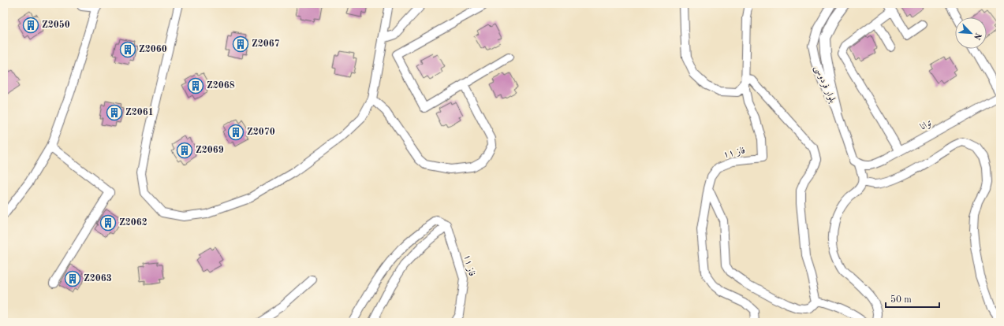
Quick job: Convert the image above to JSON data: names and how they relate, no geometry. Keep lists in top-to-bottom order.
{
  "streets": {
    "main road": ["بلوار فردوسی"],
    "street": ["توانا", "فاز ۱۱"]
  },
  "crossings": [
    ["بلوار فردوسی", "توانا"]
  ],
  "places": {
    "building": [
      "Z2050",
      "Z2067",
      "Z2060",
      "Z2068",
      "Z2061",
      "Z2070",
      "Z2069",
      "Z2062",
      "Z2063"
    ]
  },
  "scale_bar": "50 m",
  "north": "bottom right"
}
